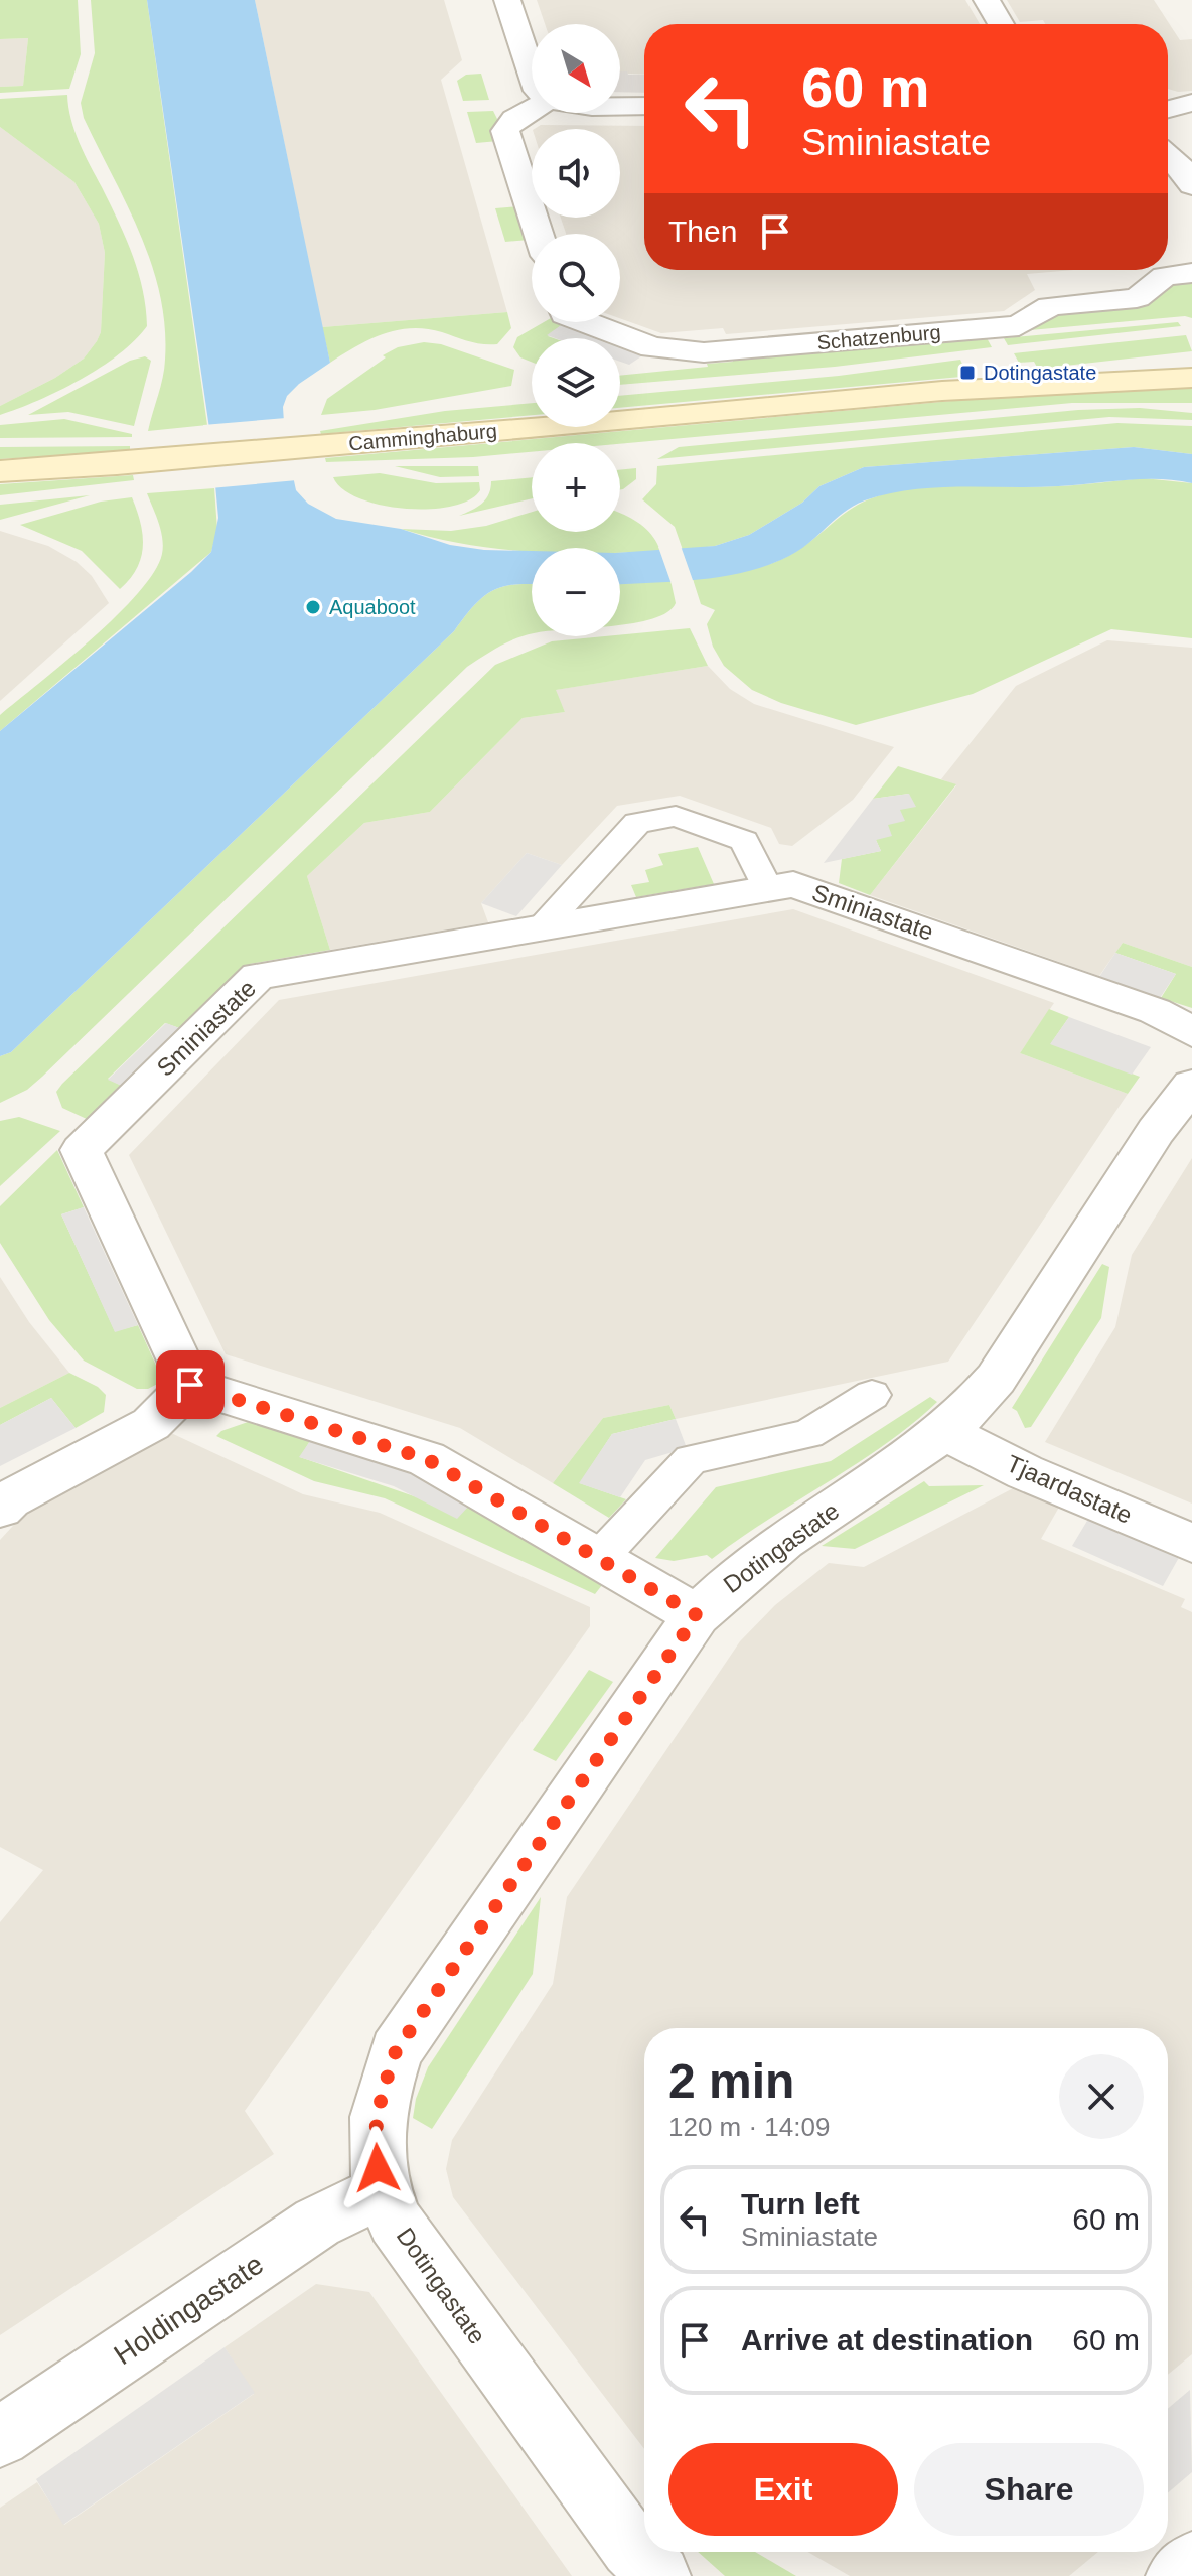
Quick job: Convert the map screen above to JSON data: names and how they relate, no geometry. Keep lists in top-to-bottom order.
{
  "streets": {
    "street": [
      "Schatzenburg",
      "Camminghaburg",
      "Sminiastate",
      "Tjaardastate",
      "Dotingastate",
      "Holdingastate"
    ]
  },
  "crossings": [
    ["Tjaardastate", "Dotingastate"],
    ["Dotingastate", "Holdingastate"]
  ],
  "places": {
    "transit": ["Dotingastate"],
    "other": ["Aquaboot"]
  },
  "north": "bottom right",
  "page": {
    "map_buttons": ["+", "−"],
    "turn": ["60 m", "Sminiastate"],
    "then": "Then",
    "heading": ["2 min", "120 m · 14:09"],
    "list": [
      {
        "name": "Turn left",
        "note": "Sminiastate",
        "value": "60 m"
      },
      {
        "name": "Arrive at destination",
        "value": "60 m"
      }
    ],
    "buttons": ["Exit", "Share"]
  }
}
